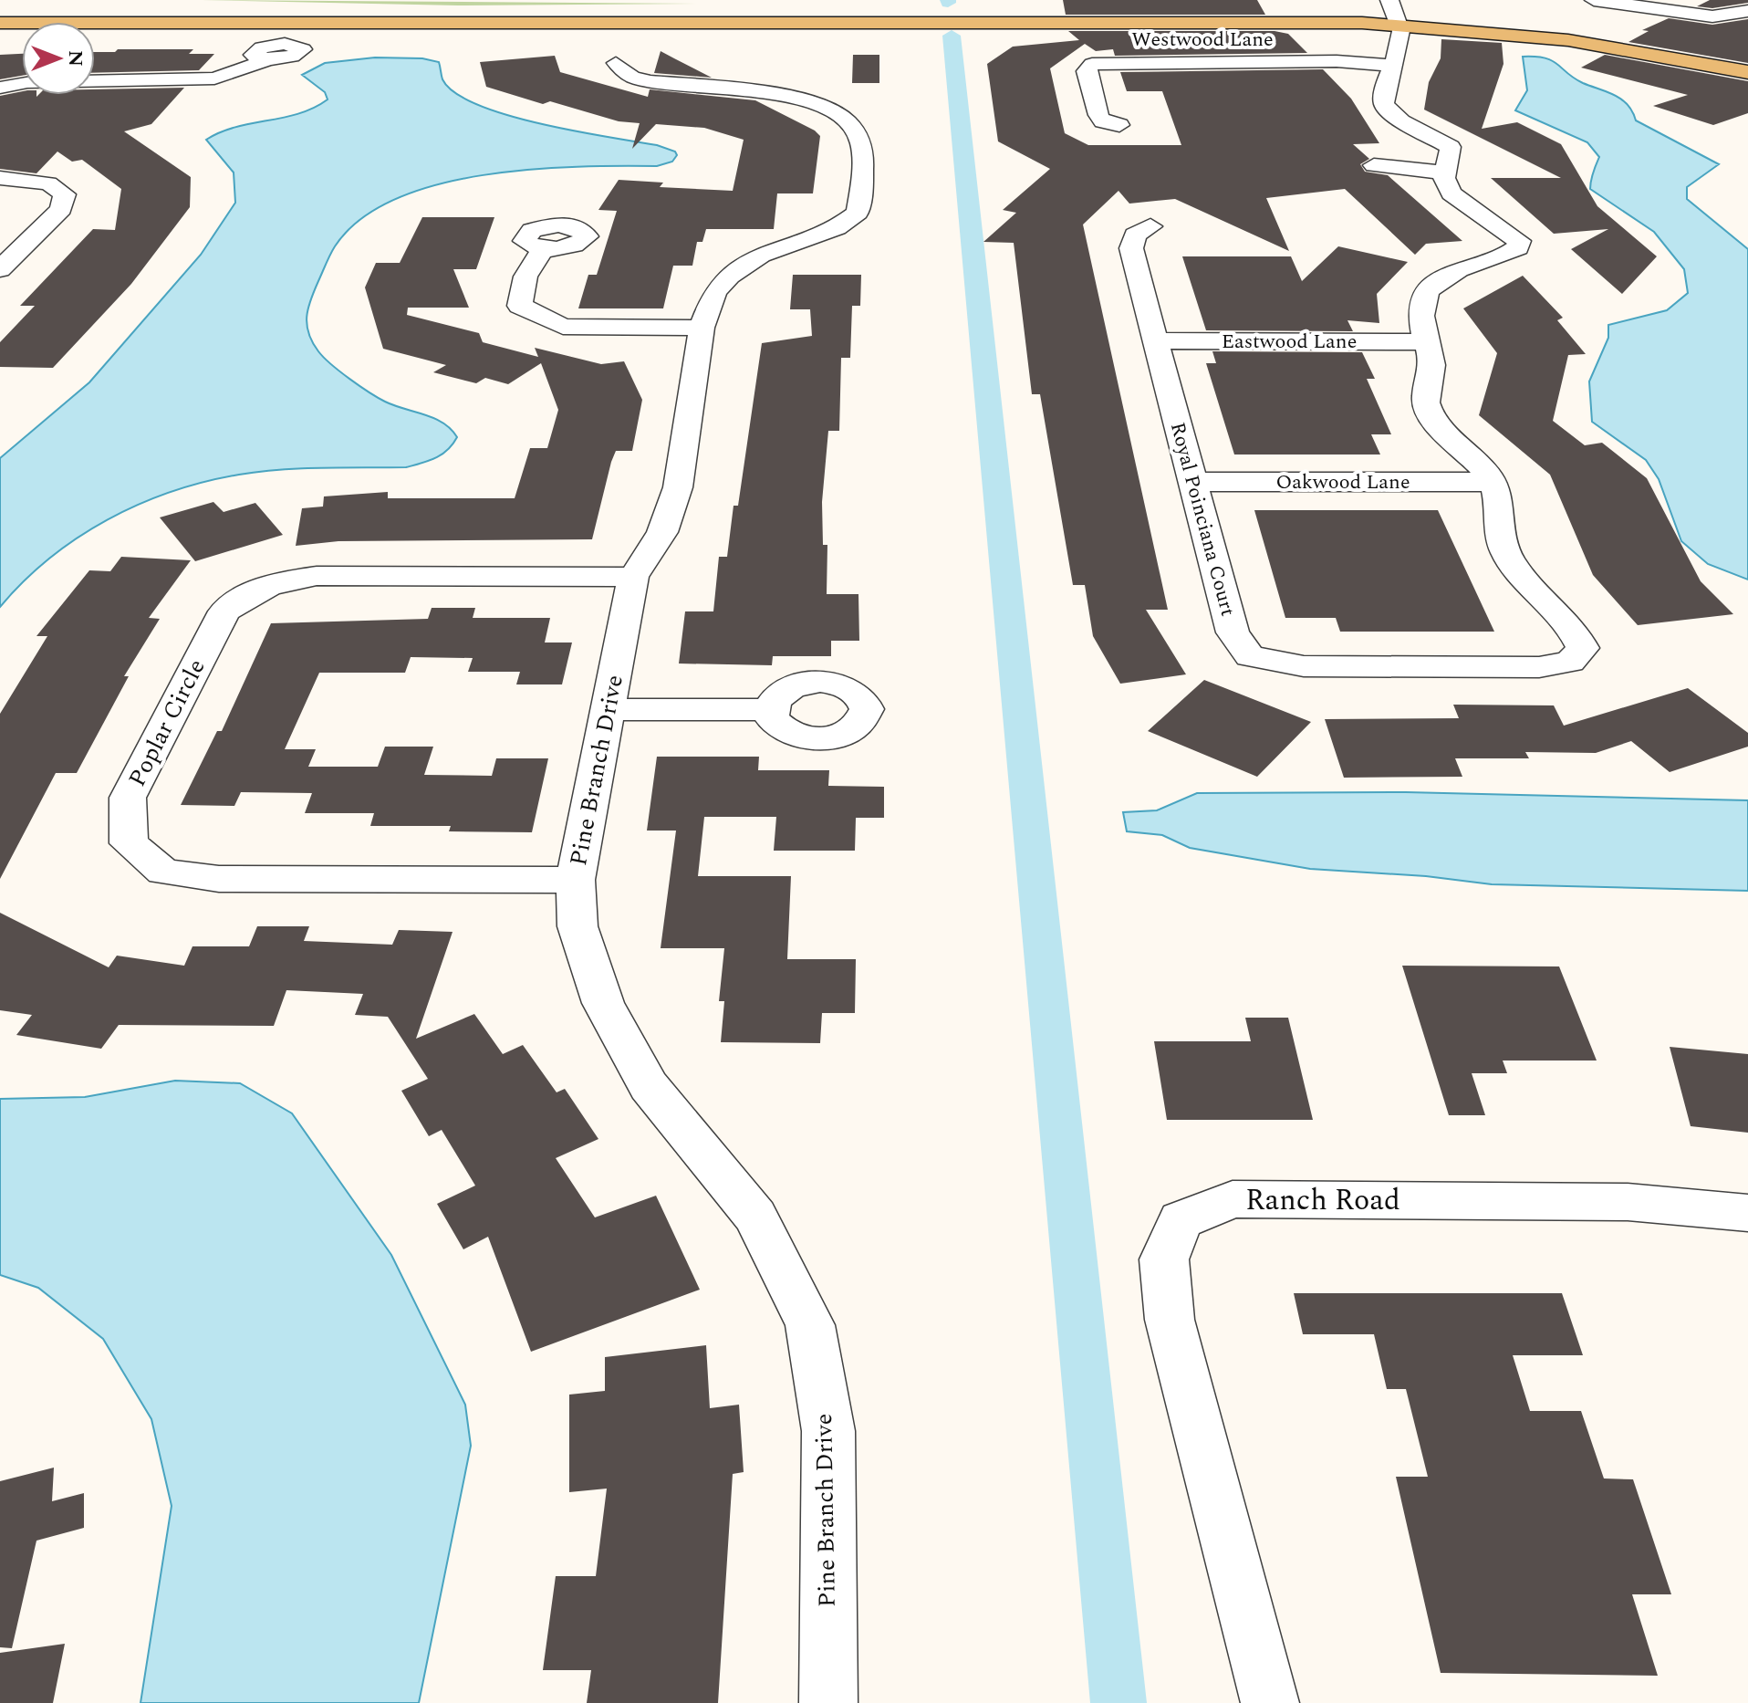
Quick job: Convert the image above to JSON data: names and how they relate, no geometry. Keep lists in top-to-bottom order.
{
  "streets": {
    "street": [
      "Westwood Lane",
      "Eastwood Lane",
      "Oakwood Lane",
      "Royal Poinciana Court",
      "Poplar Circle",
      "Pine Branch Drive",
      "Ranch Road"
    ]
  },
  "crossings": [
    ["Eastwood Lane", "Royal Poinciana Court"],
    ["Oakwood Lane", "Royal Poinciana Court"],
    ["Poplar Circle", "Pine Branch Drive"]
  ],
  "north": "right"
}
